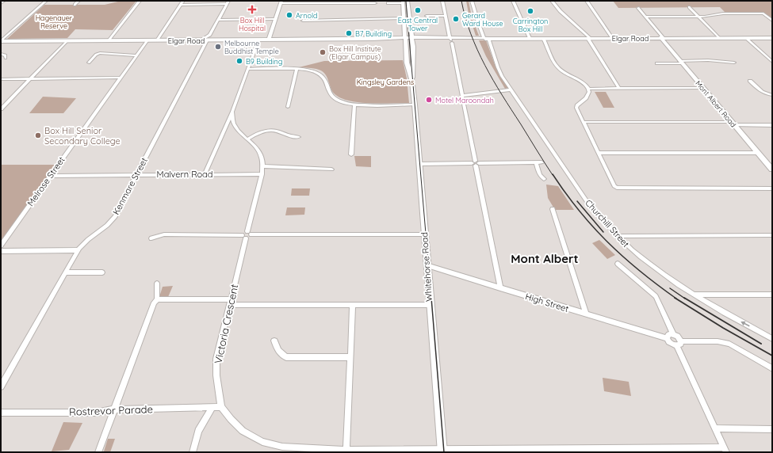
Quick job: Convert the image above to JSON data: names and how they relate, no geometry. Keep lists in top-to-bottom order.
{
  "streets": {
    "main road": ["Elgar Road", "Mont Albert Road", "Whitehorse Road"],
    "street": [
      "Malvern Road",
      "Melrose Street",
      "Kenmare Street",
      "Churchill Street",
      "High Street",
      "Victoria Crescent",
      "Rostrevor Parade"
    ]
  },
  "crossings": [
    ["Elgar Road", "Mont Albert Road"],
    ["Elgar Road", "Melrose Street"],
    ["Elgar Road", "Kenmare Street"],
    ["Elgar Road", "Churchill Street"],
    ["Elgar Road", "Whitehorse Road"],
    ["Malvern Road", "Melrose Street"],
    ["Malvern Road", "Kenmare Street"],
    ["Whitehorse Road", "High Street"],
    ["Victoria Crescent", "Rostrevor Parade"]
  ],
  "districts": ["Mont Albert"],
  "parks": ["Hagenauer Reserve", "Kingsley Gardens"],
  "places": {
    "health": ["Box Hill Hospital"],
    "other": [
      "East Central Tower",
      "Carrington Box Hill",
      "Arnold",
      "Gerard Ward House",
      "B7 Building",
      "Melbourne Buddhist Temple",
      "Box Hill Institute (Elgar Campus)",
      "B9 Building",
      "Motel Maroondah",
      "Box Hill Senior Secondary College"
    ]
  }
}
